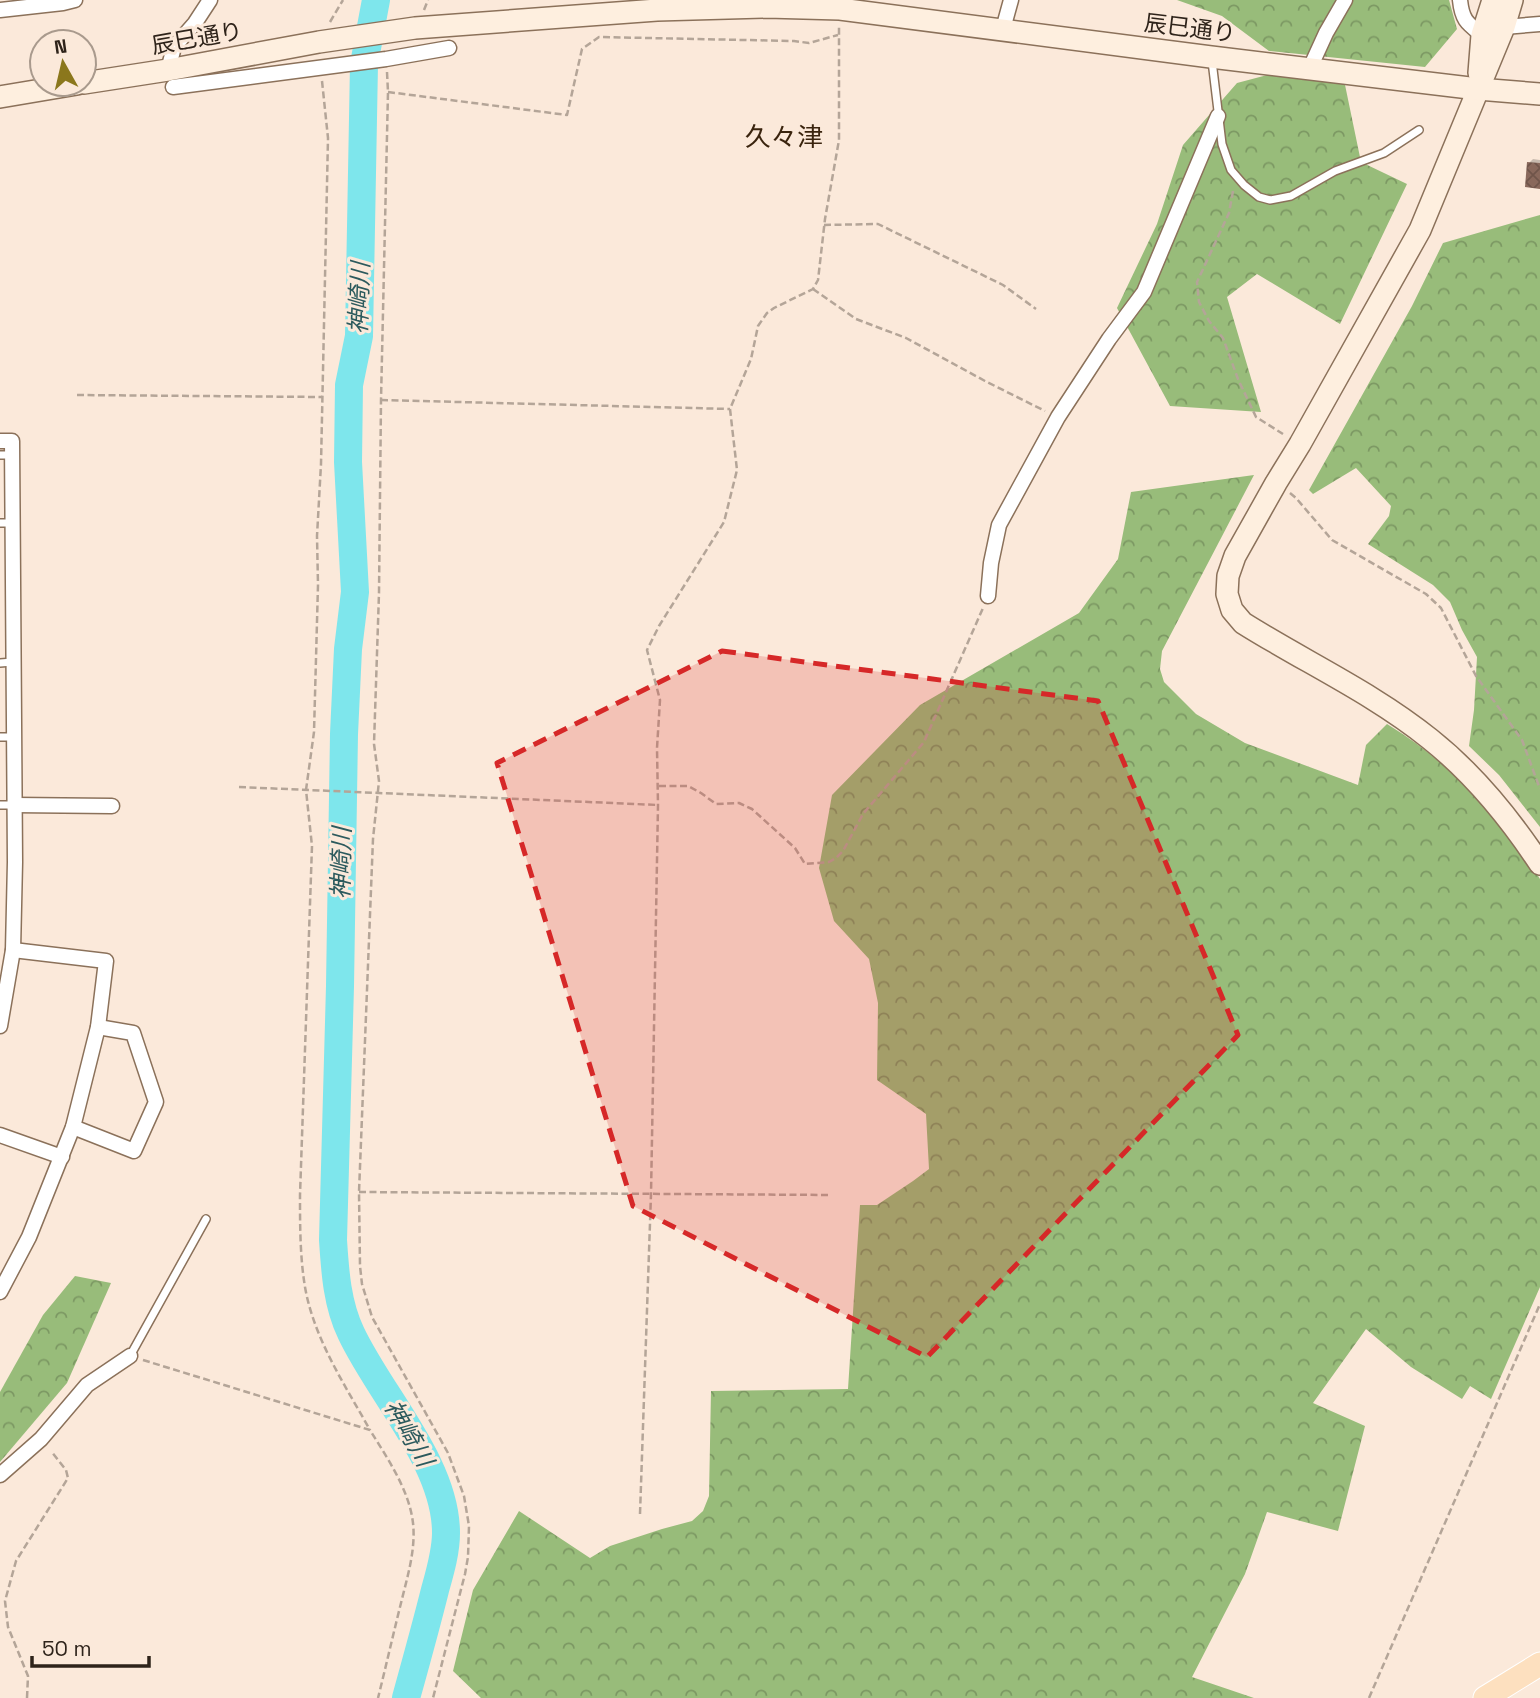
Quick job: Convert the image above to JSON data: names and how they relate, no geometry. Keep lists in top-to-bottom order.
{
  "streets": {
    "street": ["辰巳通り"]
  },
  "districts": ["久々津"],
  "water": ["神崎川"],
  "scale_bar": "50 m",
  "north": "top"
}
